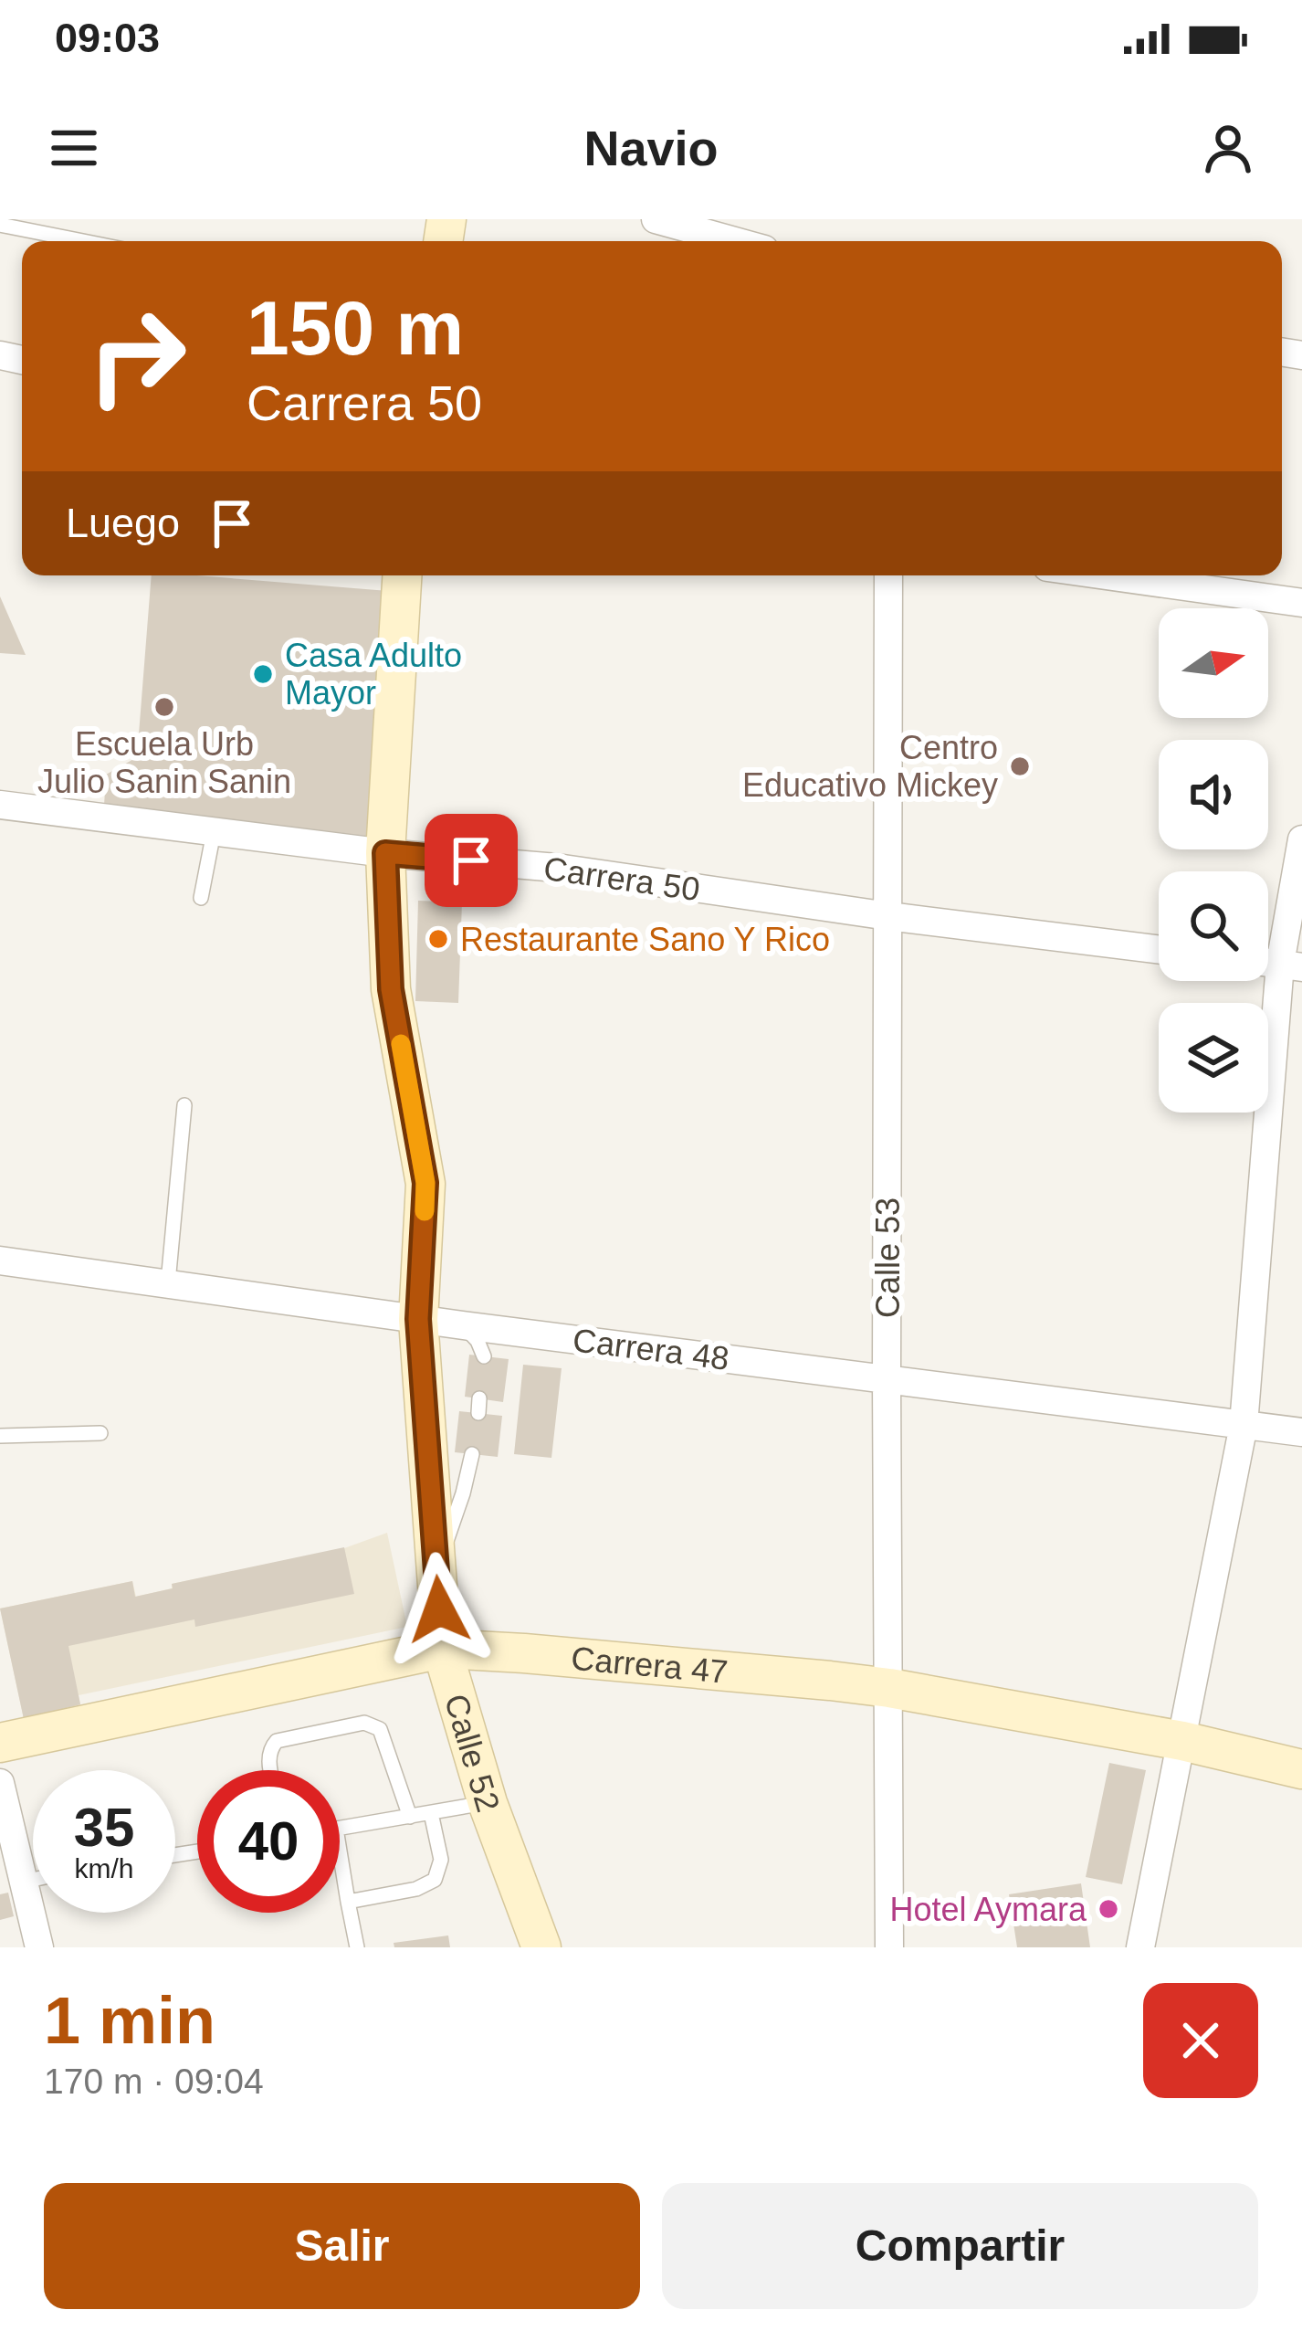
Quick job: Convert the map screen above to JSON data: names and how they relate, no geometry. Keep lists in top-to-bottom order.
{
  "streets": {
    "street": [
      "Carrera 50",
      "Calle 53",
      "Carrera 48",
      "Carrera 47",
      "Calle 52"
    ]
  },
  "crossings": [
    ["Carrera 50", "Calle 53"],
    ["Carrera 50", "Calle 52"],
    ["Calle 53", "Carrera 48"],
    ["Calle 53", "Carrera 47"],
    ["Carrera 48", "Calle 52"],
    ["Carrera 47", "Calle 52"]
  ],
  "places": [
    "Casa Adulto Mayor",
    "Escuela Urb Julio Sanin Sanin",
    "Centro Educativo Mickey",
    "Restaurante Sano Y Rico",
    "Hotel Aymara"
  ],
  "north": "right",
  "page": {
    "status": "09:03",
    "header": "Navio",
    "turn": ["150 m", "Carrera 50"],
    "then": "Luego",
    "speed": "35 km/h",
    "limit": "40",
    "heading": ["1 min", "170 m · 09:04"],
    "buttons": ["Salir", "Compartir"]
  }
}
